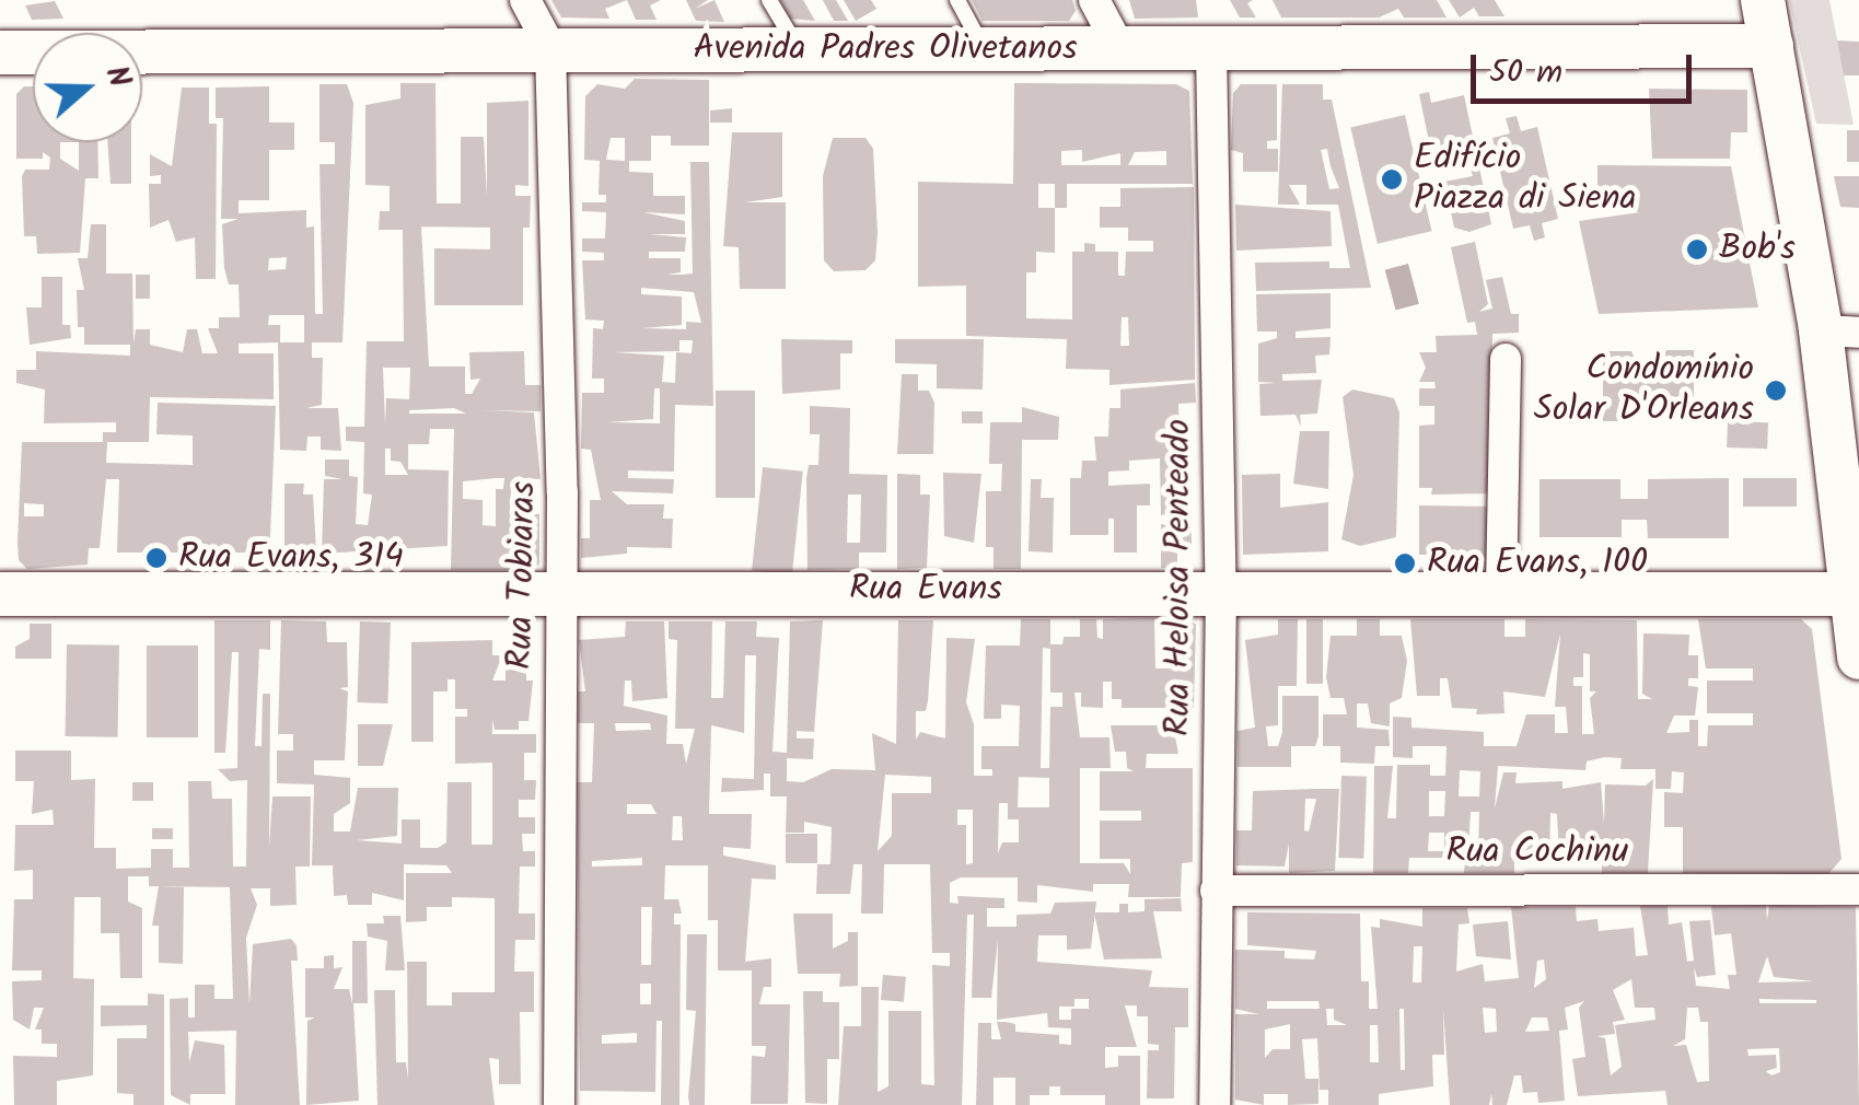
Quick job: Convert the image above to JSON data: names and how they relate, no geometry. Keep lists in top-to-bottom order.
{
  "streets": {
    "street": [
      "Avenida Padres Olivetanos",
      "Rua Tobiaras",
      "Rua Heloisa Penteado",
      "Rua Evans",
      "Rua Cochinu"
    ]
  },
  "crossings": [
    ["Avenida Padres Olivetanos", "Rua Tobiaras"],
    ["Avenida Padres Olivetanos", "Rua Heloisa Penteado"],
    ["Rua Tobiaras", "Rua Evans"],
    ["Rua Heloisa Penteado", "Rua Evans"],
    ["Rua Heloisa Penteado", "Rua Cochinu"]
  ],
  "places": [
    "Edifício Piazza di Siena",
    "Bob's",
    "Condomínio Solar D'Orleans",
    "Rua Evans, 314",
    "Rua Evans, 100"
  ],
  "scale_bar": "50 m",
  "north": "right"
}
